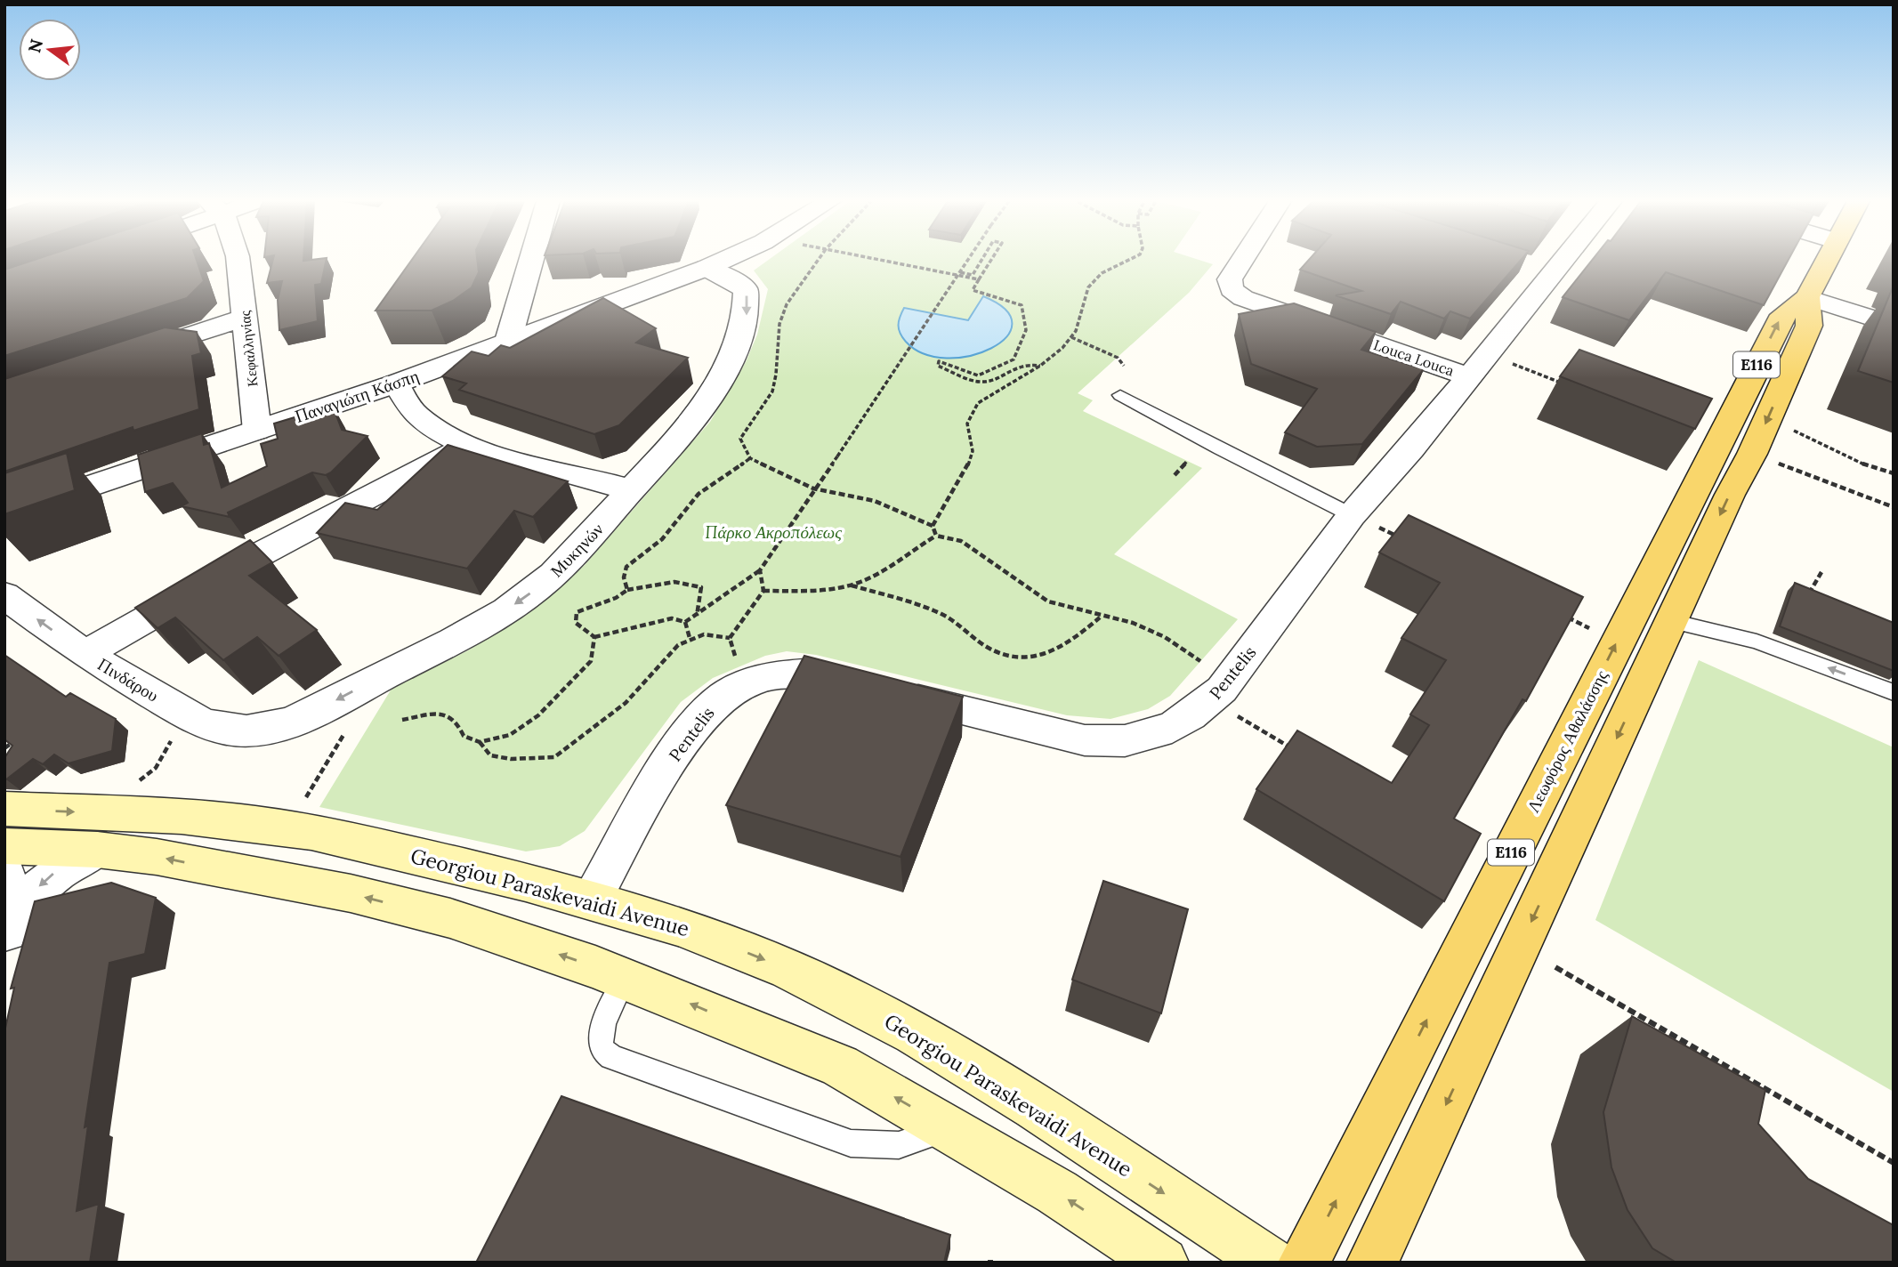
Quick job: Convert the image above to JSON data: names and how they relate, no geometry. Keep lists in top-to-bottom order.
{
  "streets": {
    "main road": ["E116", "Λεωφόρος Αθαλάσσης", "Georgiou Paraskevaidi Avenue"],
    "street": [
      "Κεφαλληνίας",
      "Louca Louca",
      "Παναγιώτη Κάσπη",
      "Μυκηνών",
      "Pentelis",
      "Πινδάρου"
    ]
  },
  "crossings": [
    ["Κεφαλληνίας", "Παναγιώτη Κάσπη"],
    ["Louca Louca", "Pentelis"],
    ["Παναγιώτη Κάσπη", "Μυκηνών"],
    ["Μυκηνών", "Πινδάρου"],
    ["Pentelis", "Georgiou Paraskevaidi Avenue"]
  ],
  "parks": ["Πάρκο Ακροπόλεως"],
  "north": "left"
}
